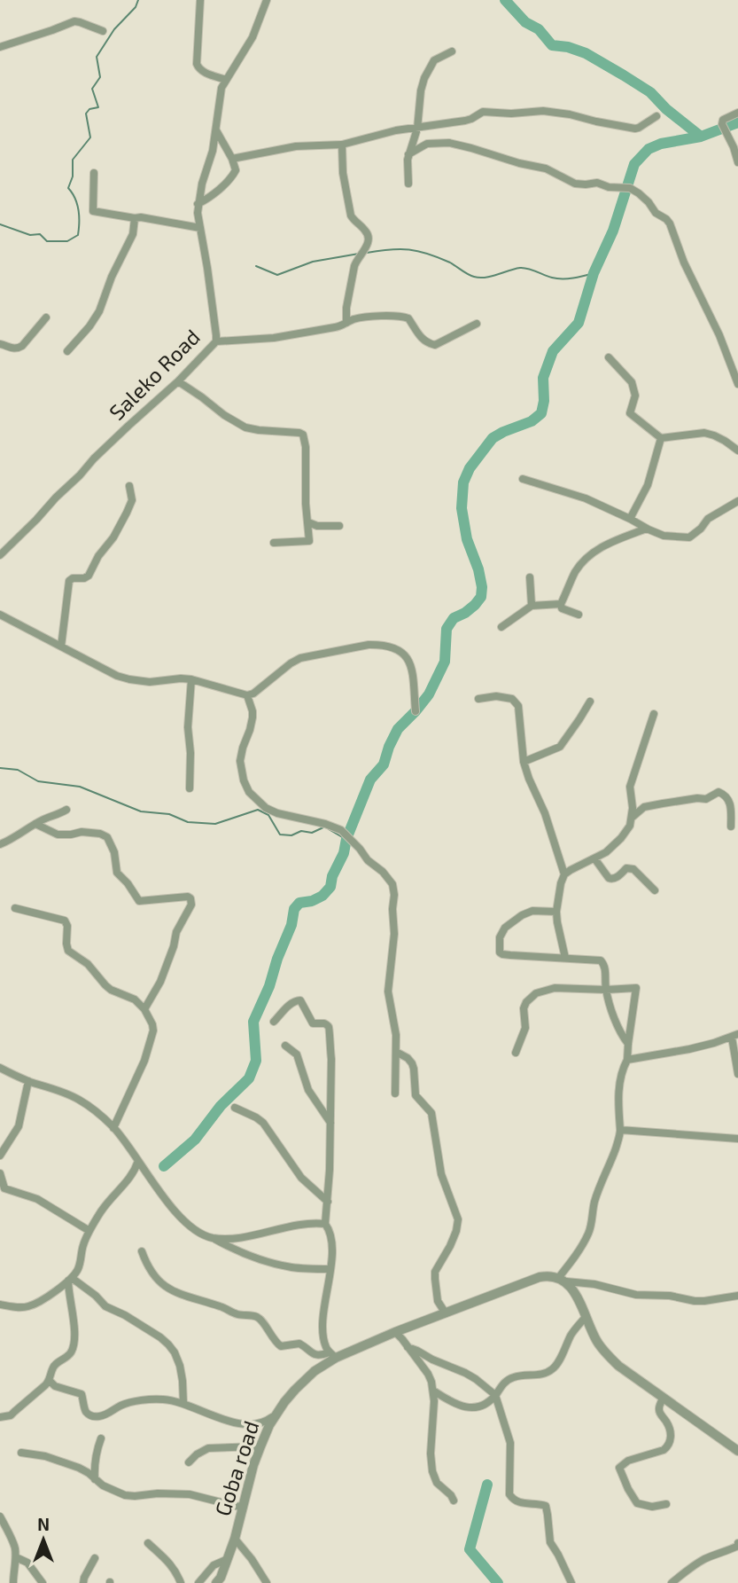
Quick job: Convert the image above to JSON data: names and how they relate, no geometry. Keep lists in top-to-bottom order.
{
  "streets": {
    "street": ["Saleko Road", "Goba road"]
  },
  "north": "top"
}
